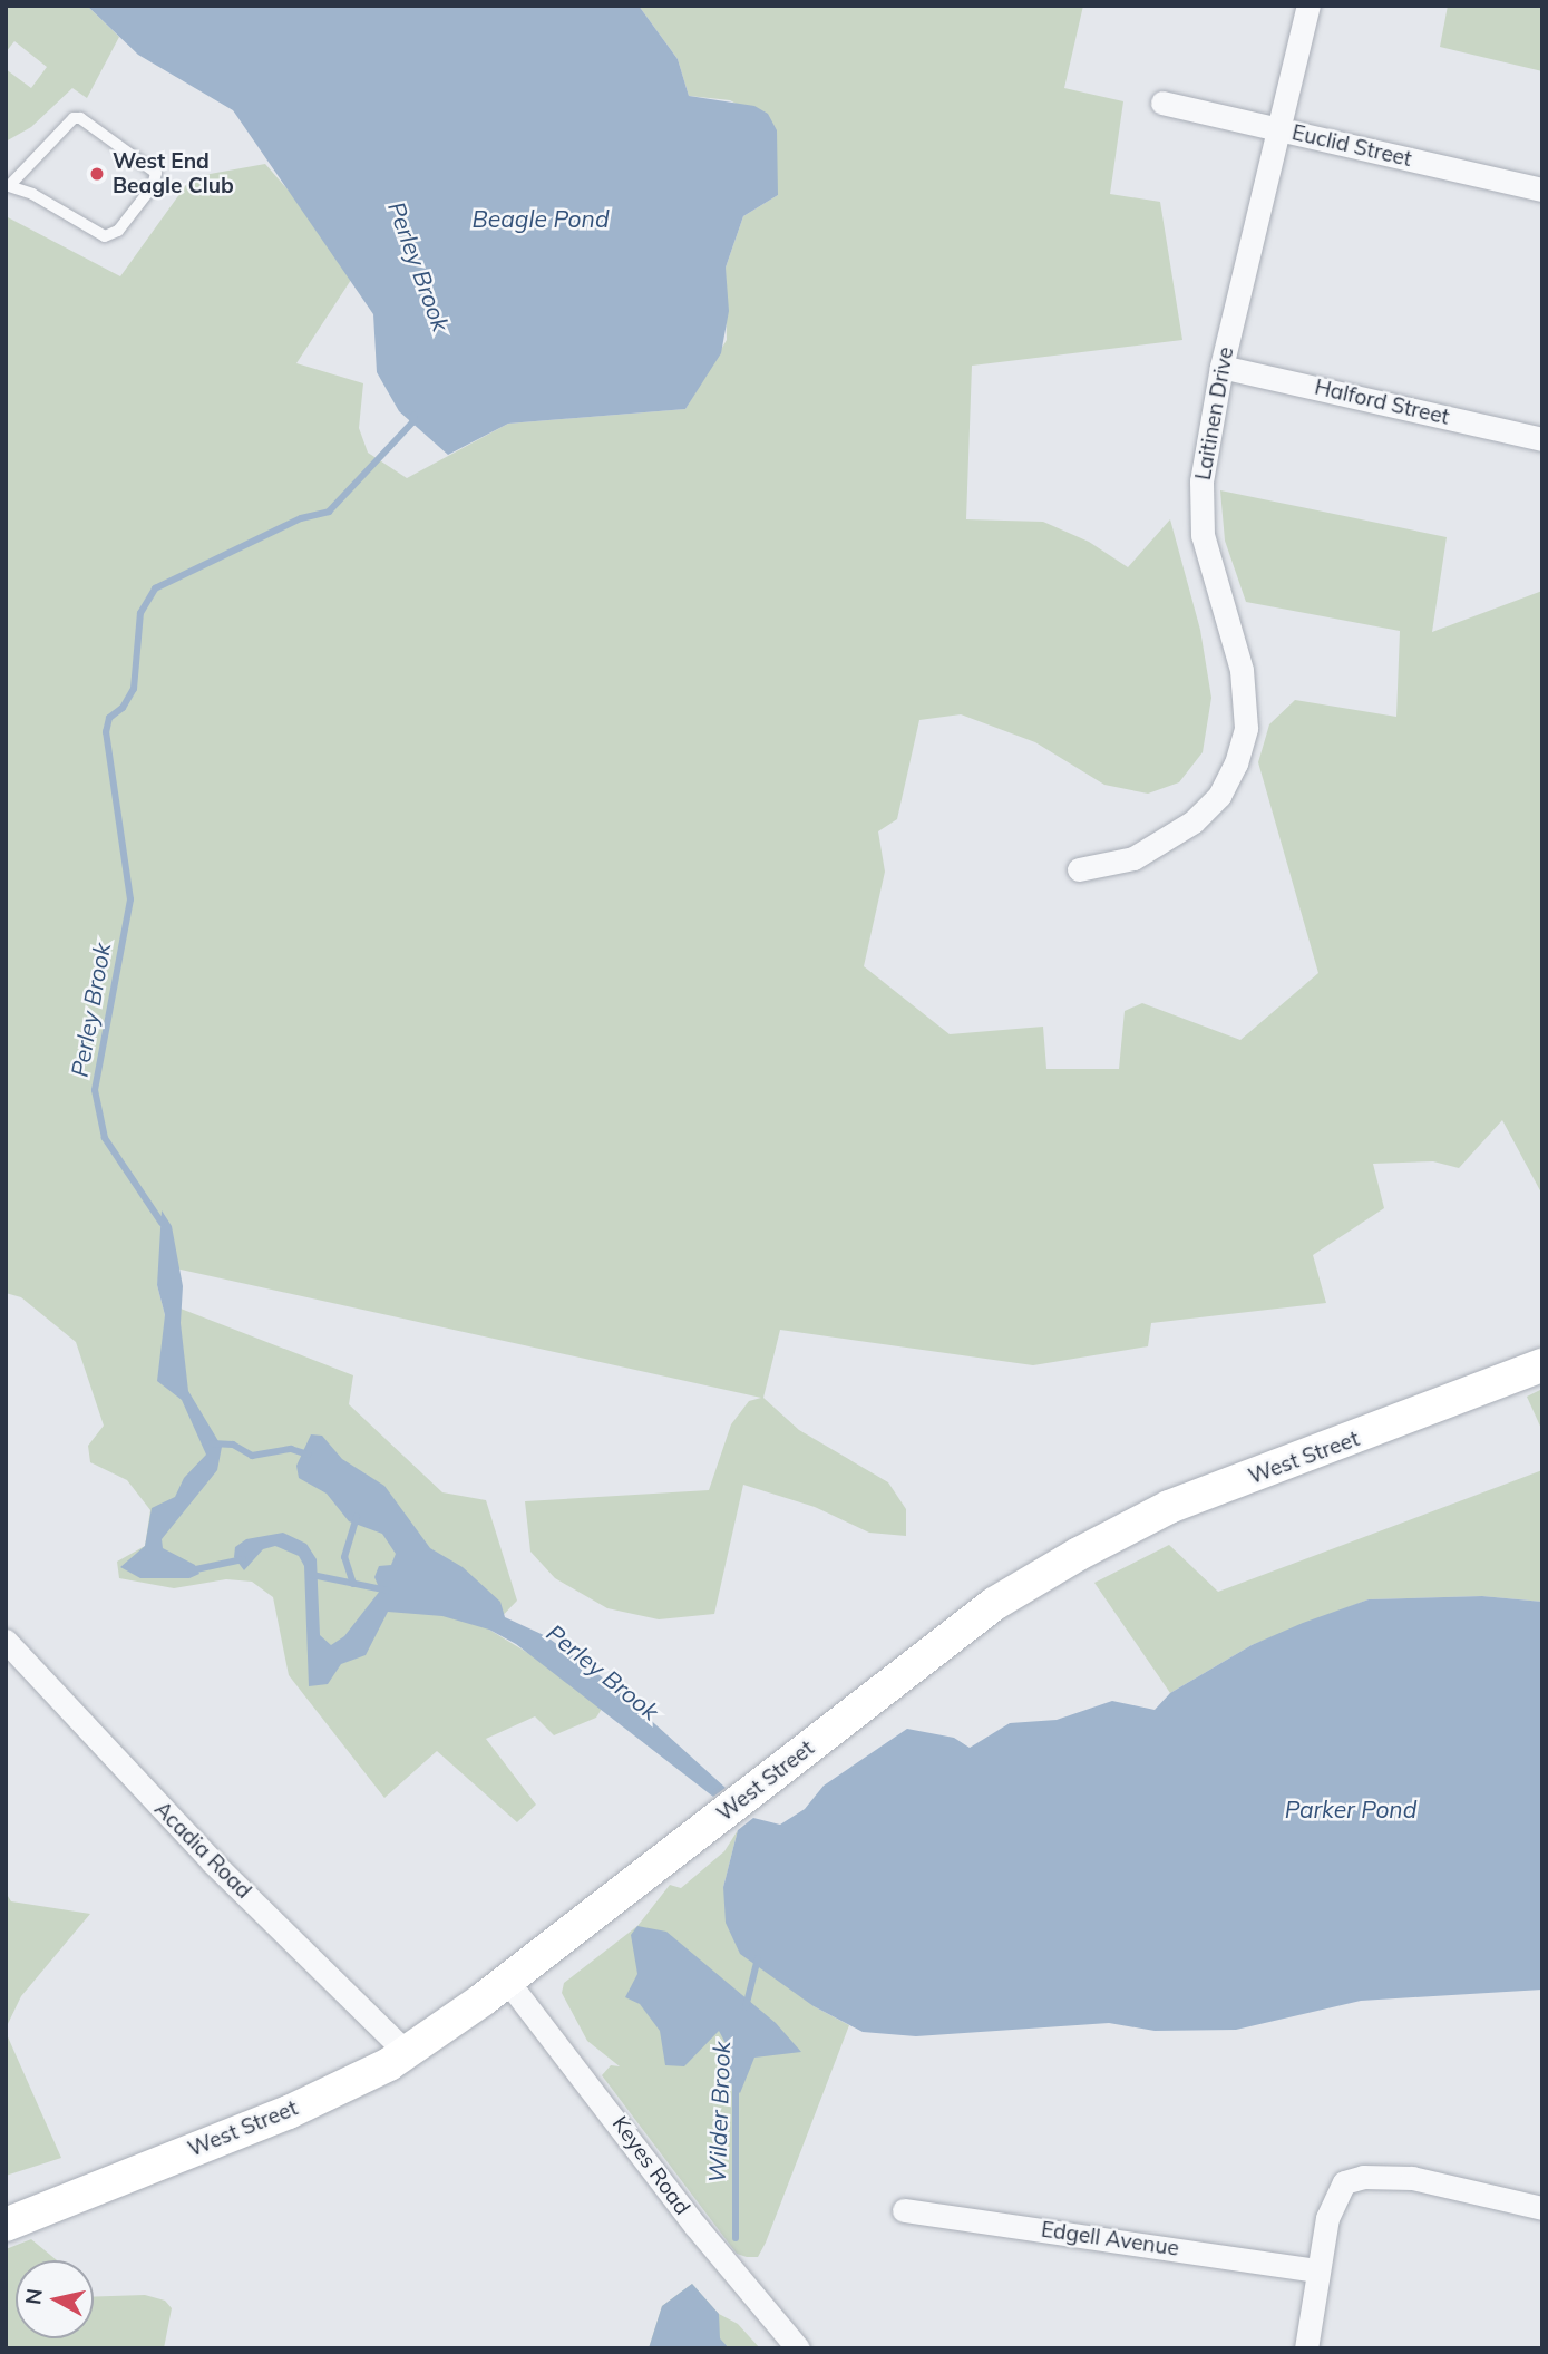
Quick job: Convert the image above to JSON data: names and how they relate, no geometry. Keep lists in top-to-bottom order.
{
  "streets": {
    "main road": ["West Street"],
    "street": [
      "Euclid Street",
      "Halford Street",
      "Laitinen Drive",
      "Acadia Road",
      "Keyes Road",
      "Edgell Avenue"
    ]
  },
  "crossings": [
    ["Euclid Street", "Laitinen Drive"],
    ["Halford Street", "Laitinen Drive"],
    ["West Street", "Acadia Road"],
    ["West Street", "Keyes Road"]
  ],
  "water": [
    "Beagle Pond",
    "Perley Brook",
    "Parker Pond",
    "Wilder Brook"
  ],
  "places": ["West End Beagle Club"],
  "north": "left"
}
